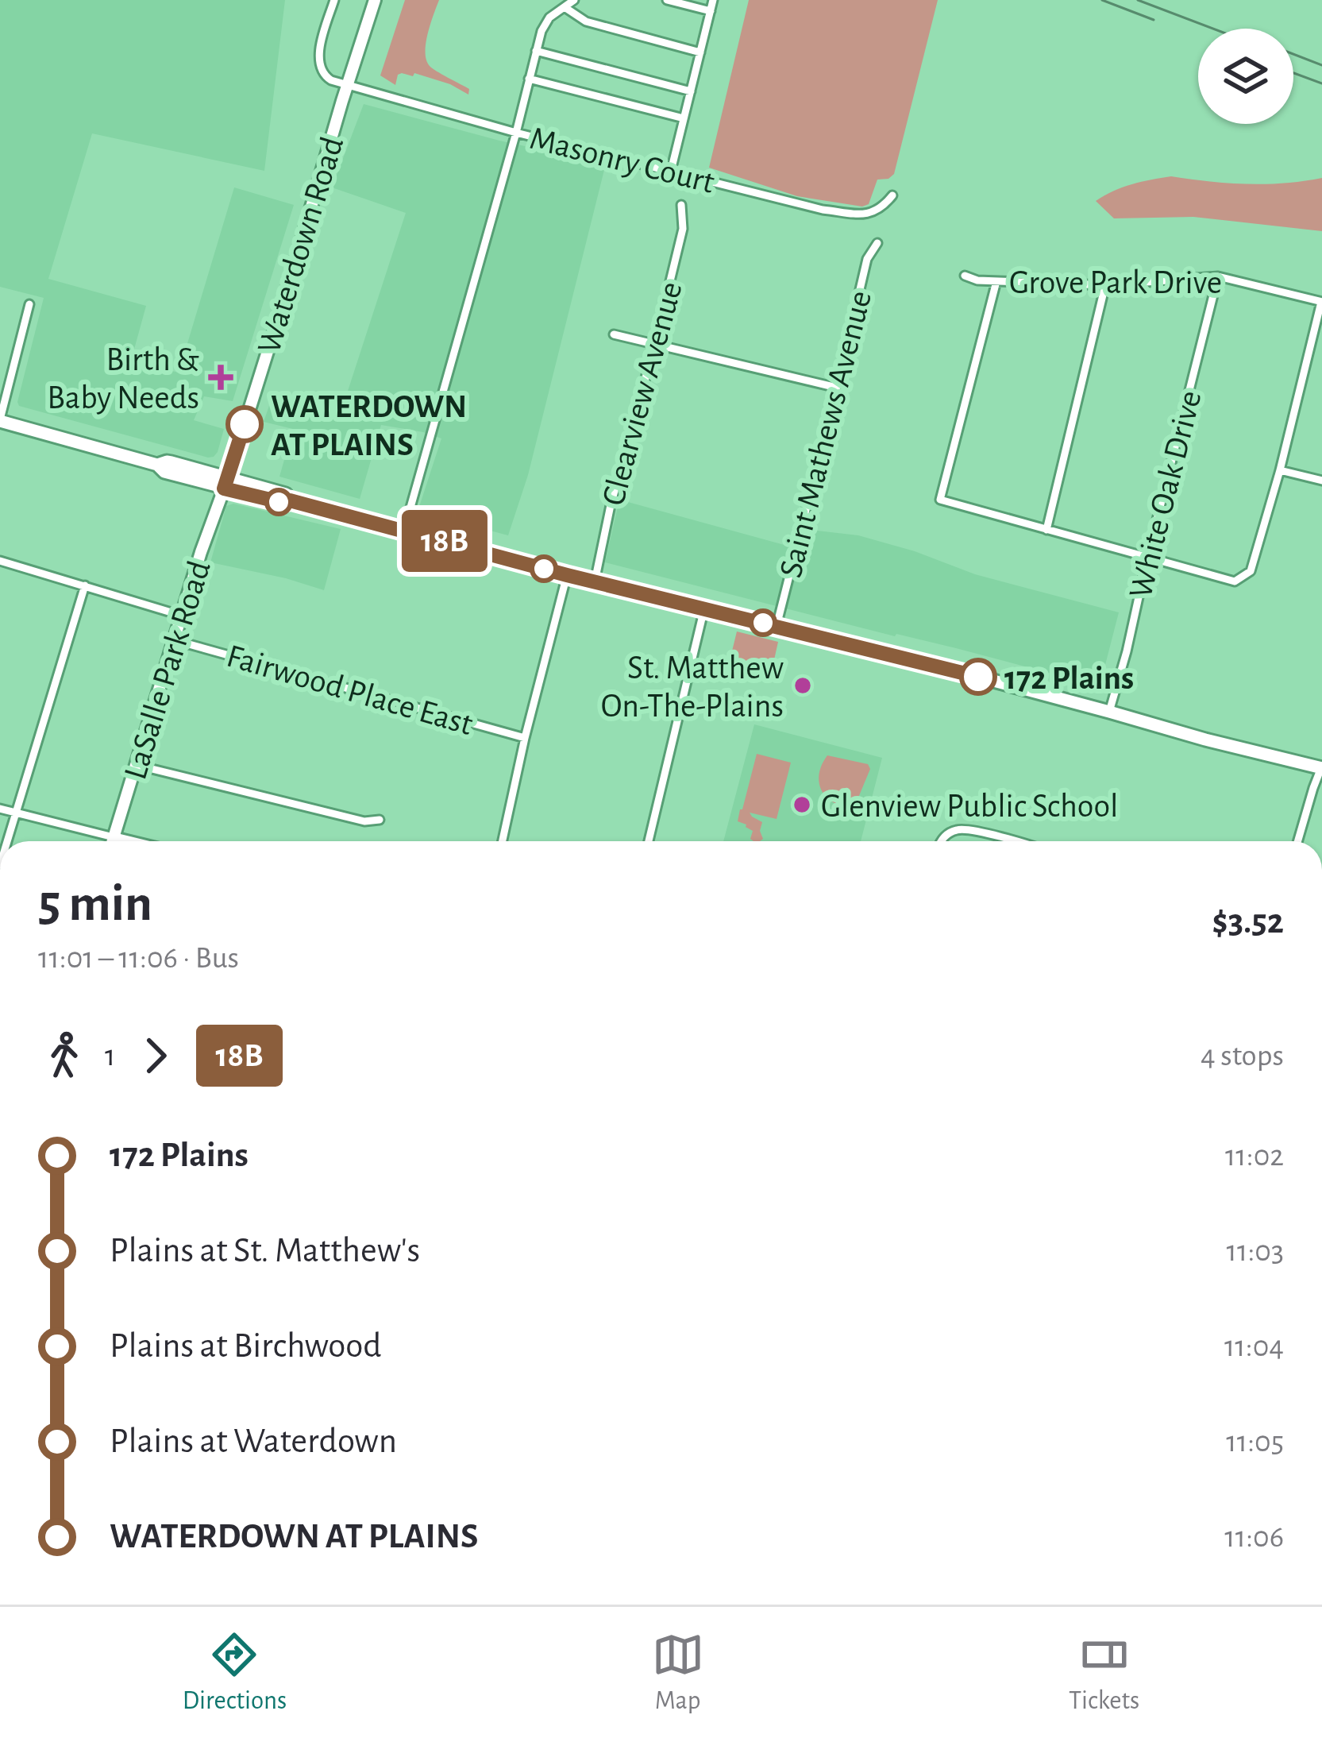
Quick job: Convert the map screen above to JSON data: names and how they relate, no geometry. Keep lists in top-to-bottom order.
{
  "streets": {
    "main road": ["Waterdown Road", "LaSalle Park Road"],
    "street": [
      "Masonry Court",
      "Grove Park Drive",
      "Clearview Avenue",
      "Saint Mathews Avenue",
      "White Oak Drive",
      "Fairwood Place East"
    ]
  },
  "crossings": [
    ["Masonry Court", "Waterdown Road"],
    ["Waterdown Road", "LaSalle Park Road"],
    ["Grove Park Drive", "White Oak Drive"],
    ["LaSalle Park Road", "Fairwood Place East"]
  ],
  "places": {
    "health": ["Birth & Baby Needs"],
    "other": [
      "WATERDOWN AT PLAINS",
      "172 Plains",
      "St. Matthew On-The-Plains",
      "Glenview Public School"
    ]
  },
  "lines": ["bus line 18B"],
  "page": {
    "on_map": "18B",
    "heading": ["5 min", "11:01 – 11:06 · Bus", "$3.52"],
    "legs": ["1", "18B", "4 stops"],
    "list": [
      {
        "name": "172 Plains",
        "value": "11:02"
      },
      {
        "name": "Plains at St. Matthew's",
        "value": "11:03"
      },
      {
        "name": "Plains at Birchwood",
        "value": "11:04"
      },
      {
        "name": "Plains at Waterdown",
        "value": "11:05"
      },
      {
        "name": "WATERDOWN AT PLAINS",
        "value": "11:06"
      }
    ],
    "tabs": ["Directions", "Map", "Tickets"]
  }
}
